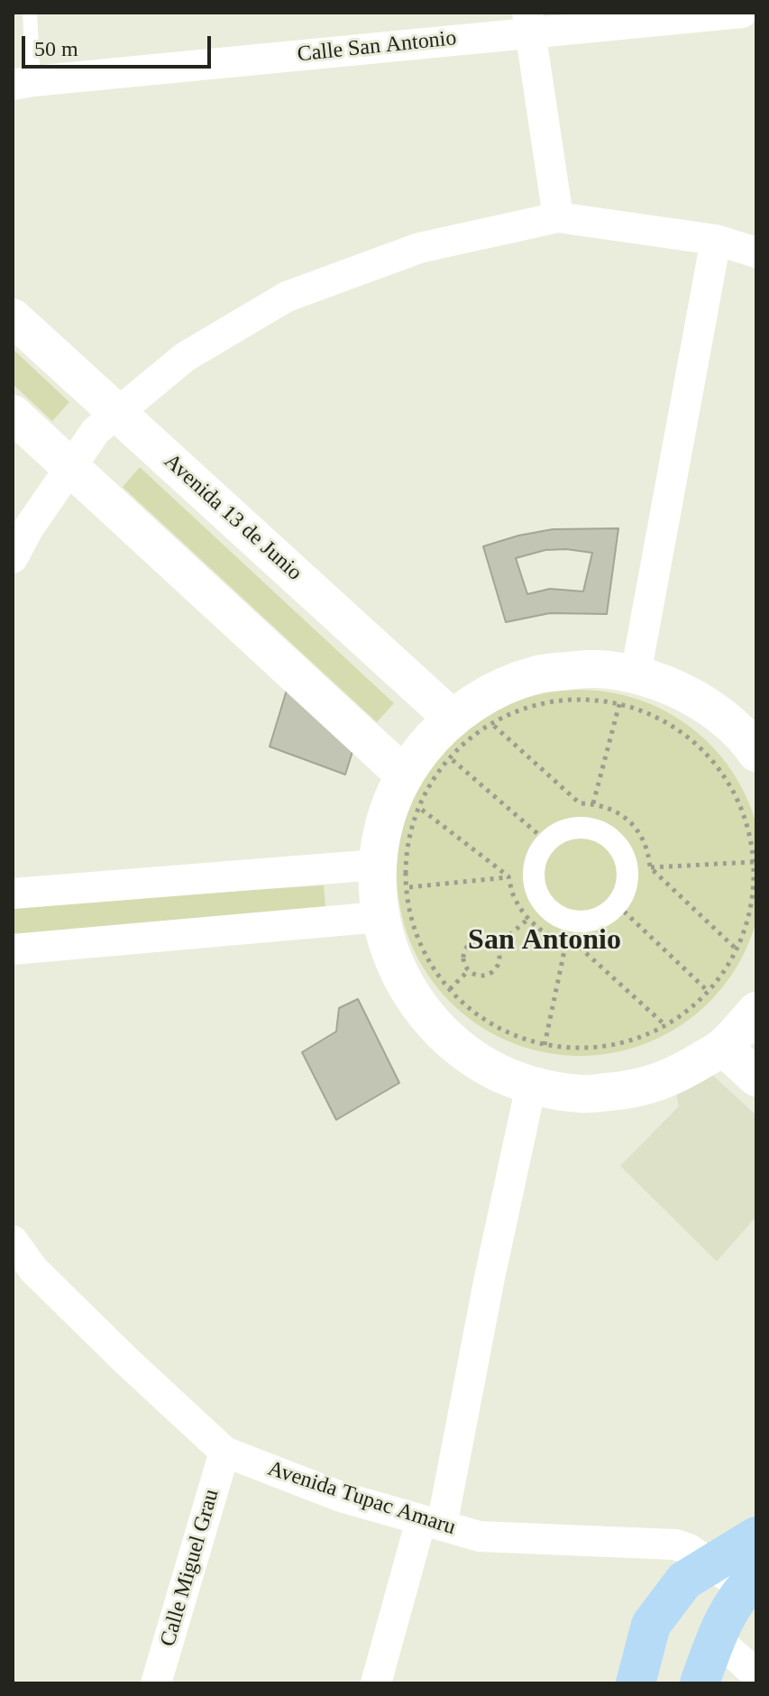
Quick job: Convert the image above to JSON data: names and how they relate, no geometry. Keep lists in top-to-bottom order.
{
  "streets": {
    "street": [
      "Calle San Antonio",
      "Avenida 13 de Junio",
      "Avenida Tupac Amaru",
      "Calle Miguel Grau"
    ]
  },
  "crossings": [
    ["Avenida Tupac Amaru", "Calle Miguel Grau"]
  ],
  "districts": ["San Antonio"],
  "scale_bar": "50 m"
}
